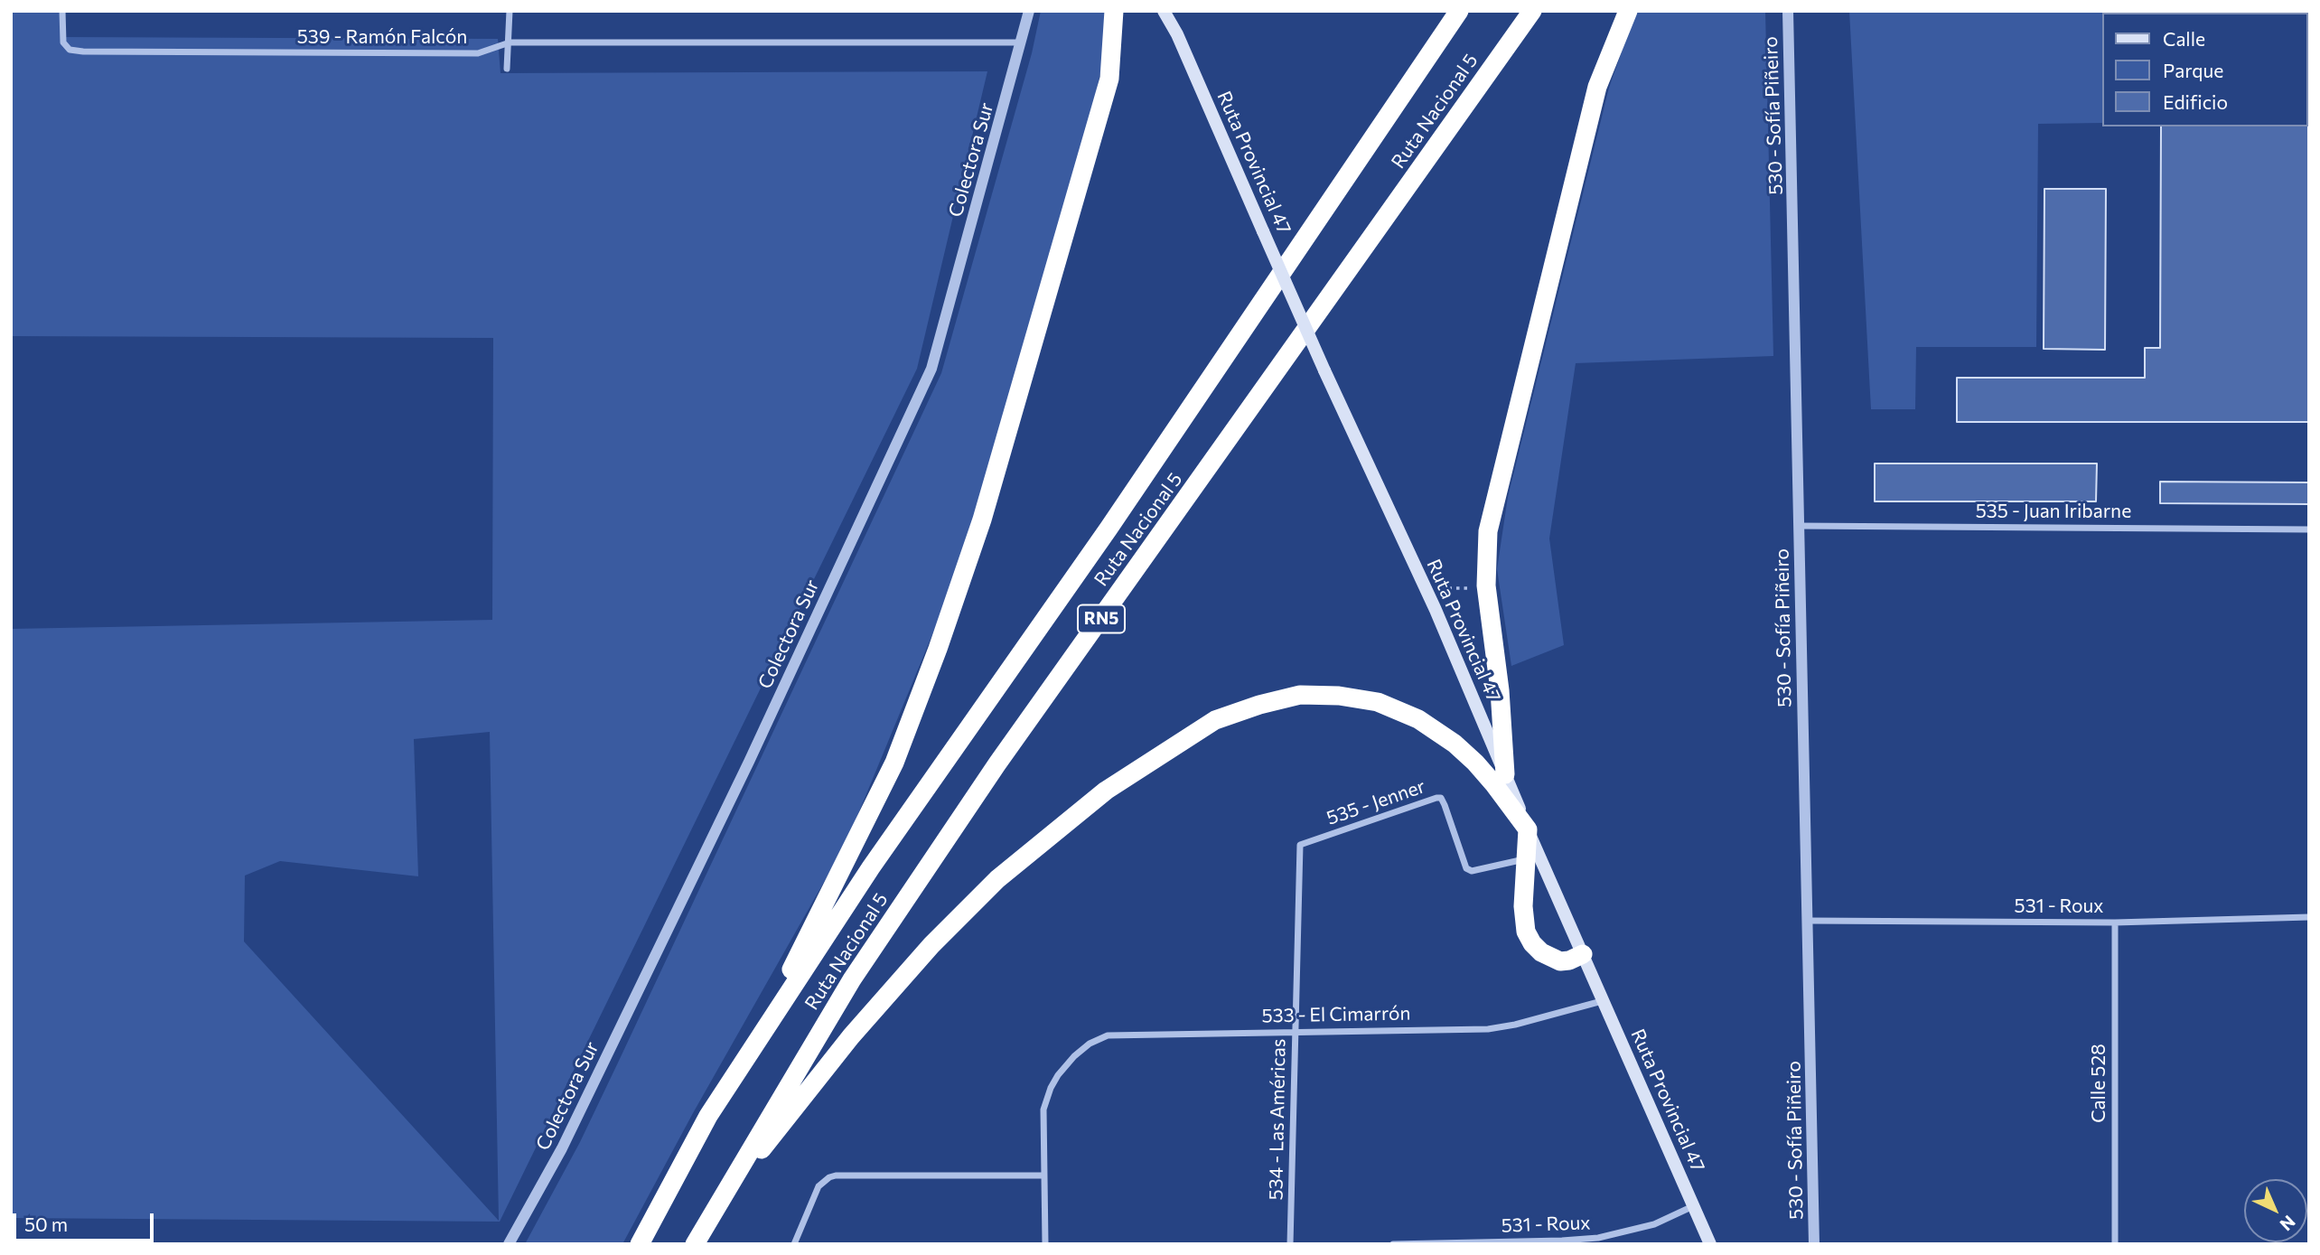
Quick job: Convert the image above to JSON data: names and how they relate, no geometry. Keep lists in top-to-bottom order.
{
  "streets": {
    "highway": ["Ruta Nacional 5", "RN5"],
    "main road": ["Ruta Provincial 47"],
    "street": [
      "539 - Ramón Falcón",
      "530 - Sofía Piñeiro",
      "Colectora Sur",
      "535 - Juan Iribarne",
      "535 - Jenner",
      "531 - Roux",
      "533 - El Cimarrón",
      "Calle 528",
      "534 - Las Américas"
    ]
  },
  "crossings": [
    ["539 - Ramón Falcón", "Colectora Sur"],
    ["530 - Sofía Piñeiro", "535 - Juan Iribarne"],
    ["530 - Sofía Piñeiro", "531 - Roux"],
    ["Ruta Provincial 47", "531 - Roux"],
    ["Ruta Provincial 47", "533 - El Cimarrón"],
    ["535 - Jenner", "534 - Las Américas"],
    ["531 - Roux", "Calle 528"],
    ["533 - El Cimarrón", "534 - Las Américas"]
  ],
  "legend": ["Calle", "Parque", "Edificio"],
  "scale_bar": "50 m",
  "north": "bottom right"
}
